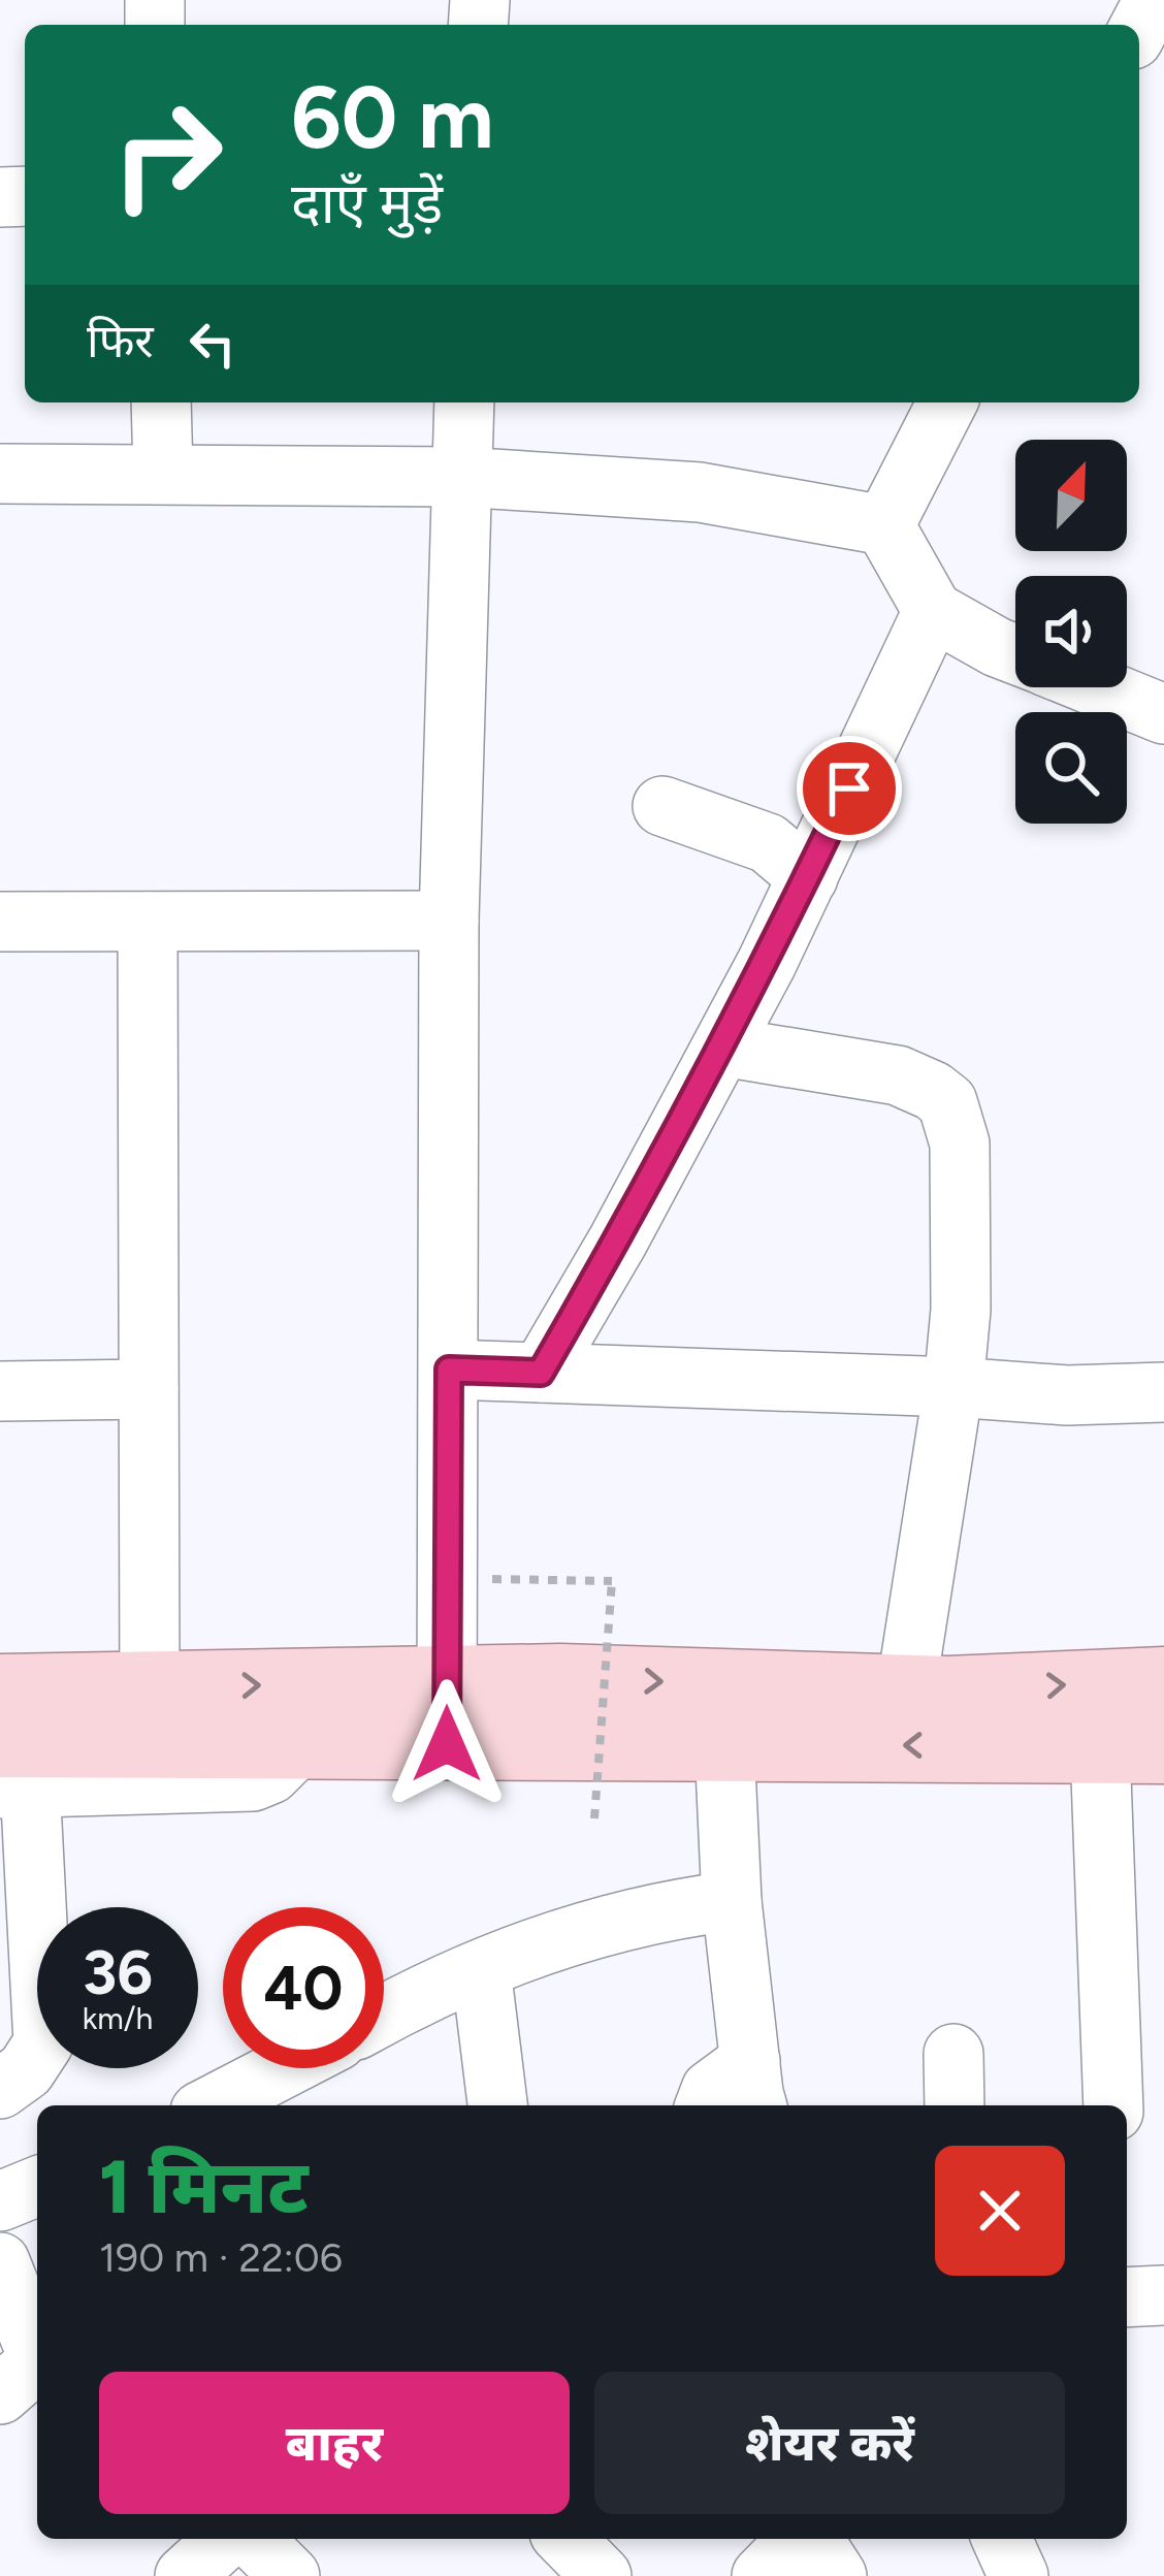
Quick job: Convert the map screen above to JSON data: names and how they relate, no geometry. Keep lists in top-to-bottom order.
{
  "north": "top right",
  "page": {
    "turn": ["60 m", "दाएँ मुड़ें"],
    "then": "फिर",
    "speed": "36 km/h",
    "limit": "40",
    "heading": ["1 मिनट", "190 m · 22:06"],
    "buttons": ["बाहर", "शेयर करें"]
  }
}
